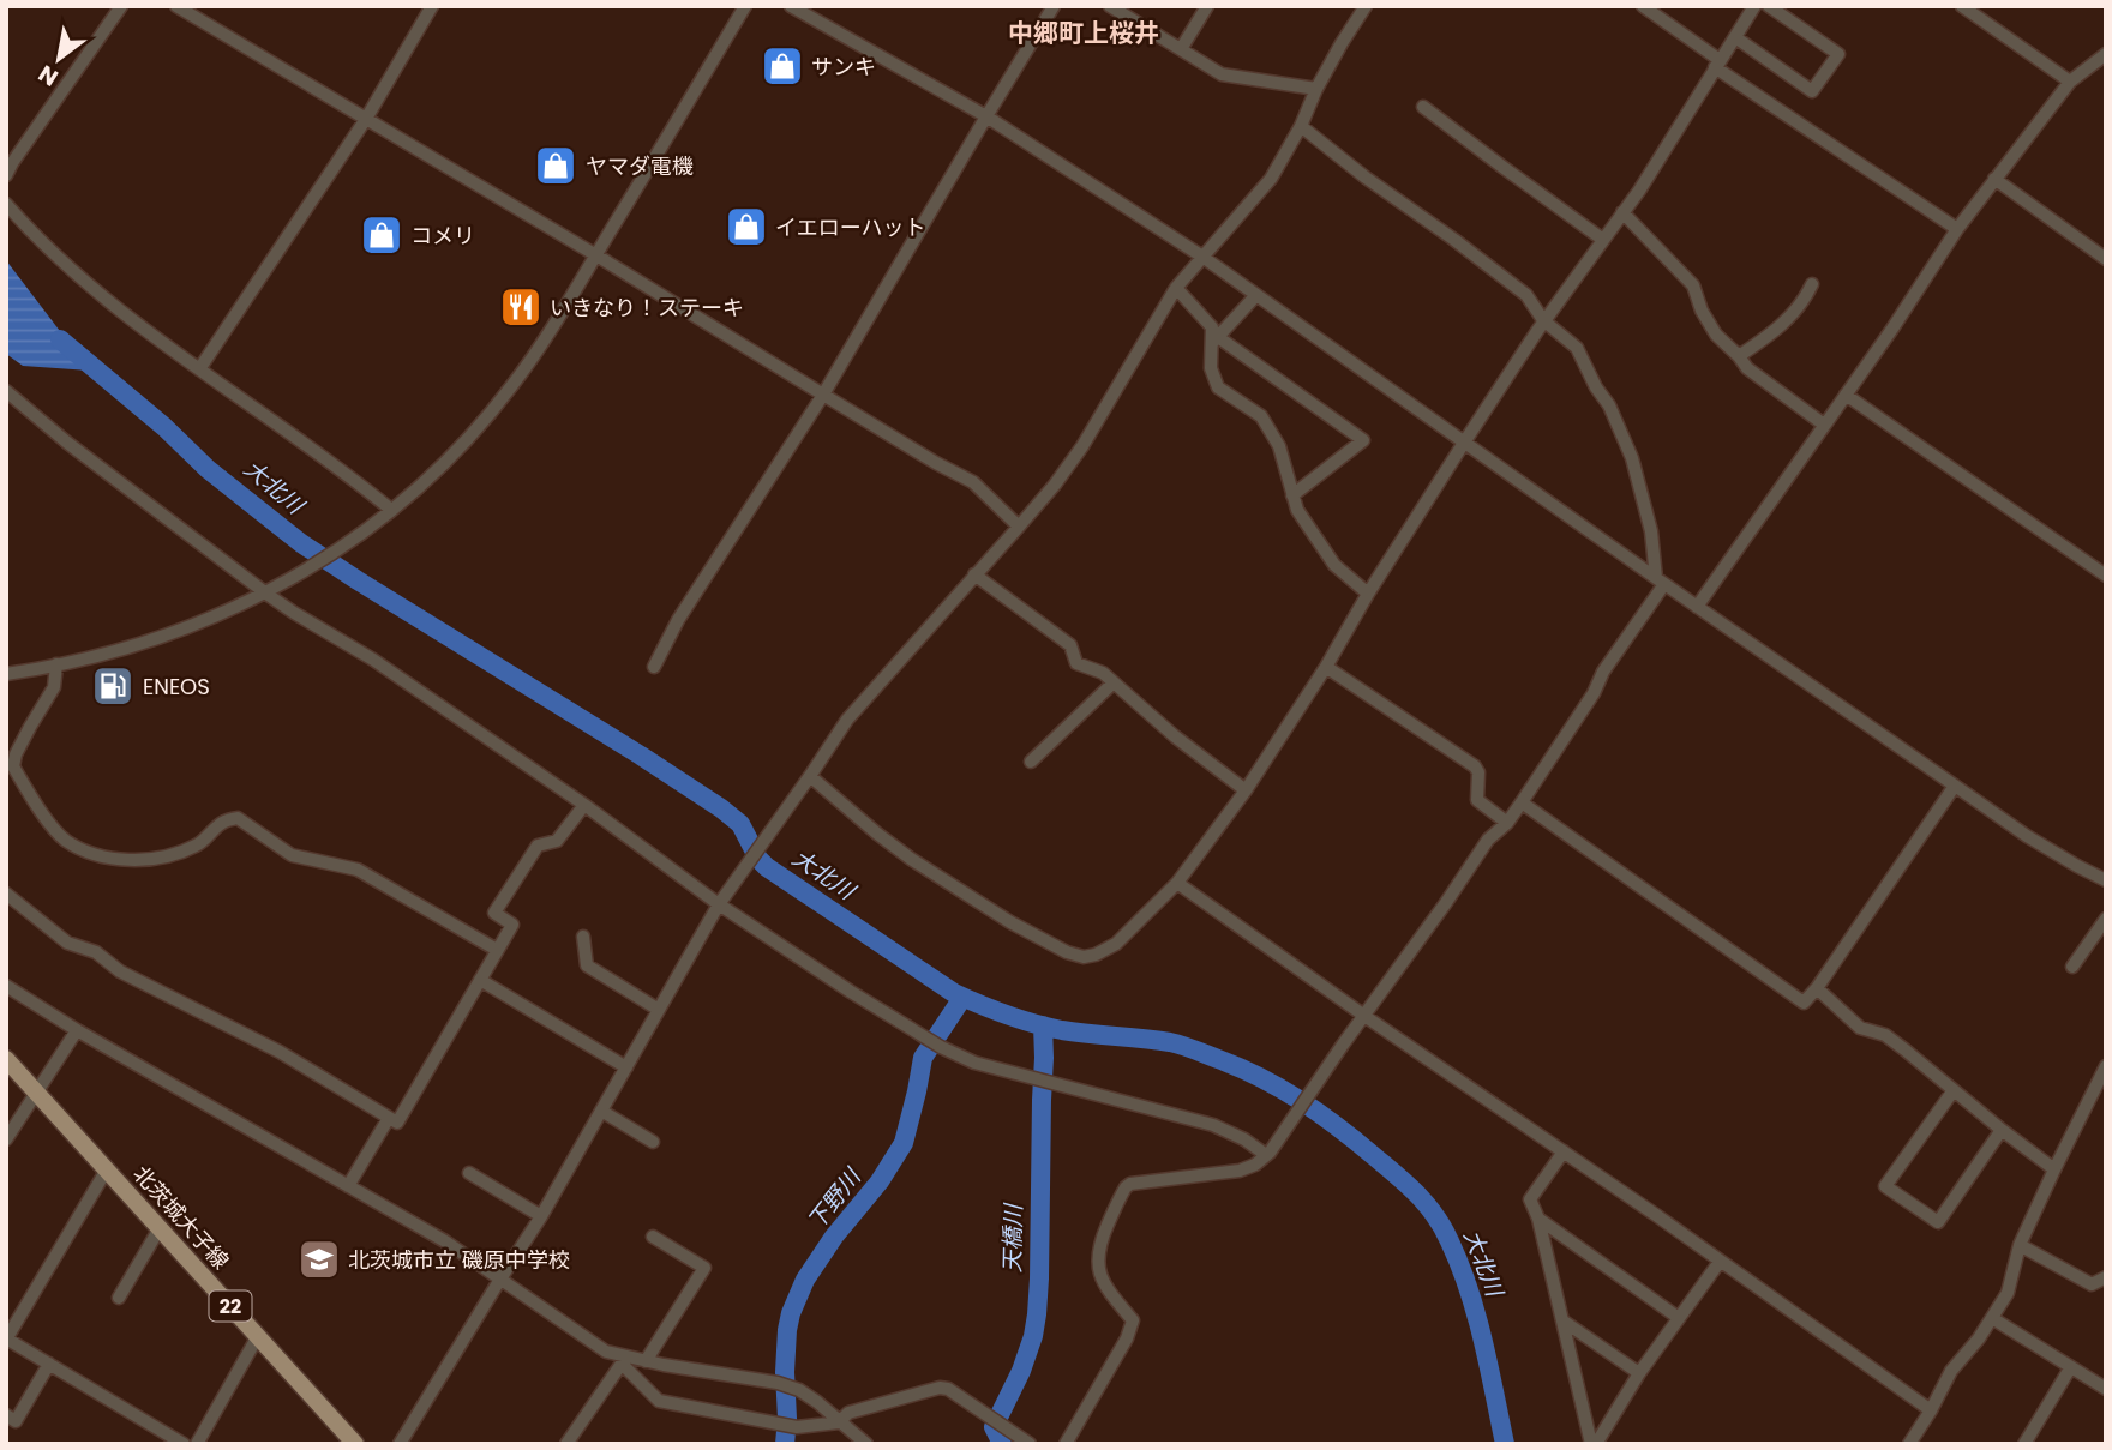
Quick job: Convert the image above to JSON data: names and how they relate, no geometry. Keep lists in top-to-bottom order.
{
  "streets": {
    "main road": ["北茨城大子線", "22"]
  },
  "districts": ["中郷町上桜井"],
  "water": ["大北川", "下野川", "天橋川"],
  "places": {
    "shop": [
      "サンキ",
      "ヤマダ電機",
      "イエローハット",
      "コメリ"
    ],
    "restaurant": ["いきなり！ステーキ"],
    "fuel station": ["ENEOS"],
    "school or university": ["北茨城市立 磯原中学校"]
  },
  "north": "bottom left"
}
